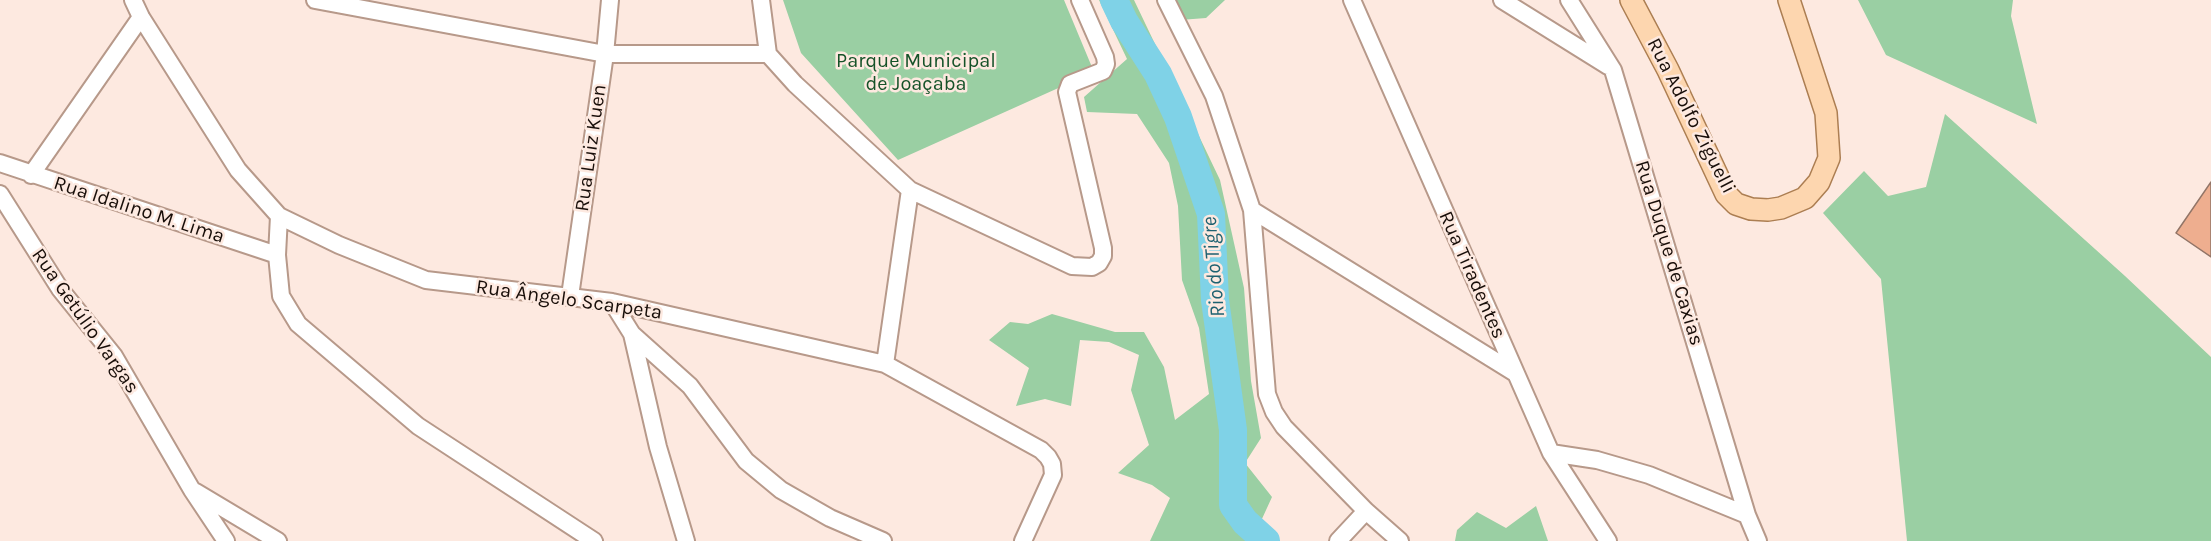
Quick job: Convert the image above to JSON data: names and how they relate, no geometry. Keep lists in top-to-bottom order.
{
  "streets": {
    "main road": ["Rua Adolfo Ziguelli"],
    "street": [
      "Rua Luiz Kuen",
      "Rua Idalino M. Lima",
      "Rua Duque de Caxias",
      "Rua Tiradentes",
      "Rua Ângelo Scarpeta",
      "Rua Getúlio Vargas"
    ]
  },
  "crossings": [
    ["Rua Luiz Kuen", "Rua Ângelo Scarpeta"]
  ],
  "water": ["Rio do Tigre"],
  "parks": ["Parque Municipal de Joaçaba"]
}
